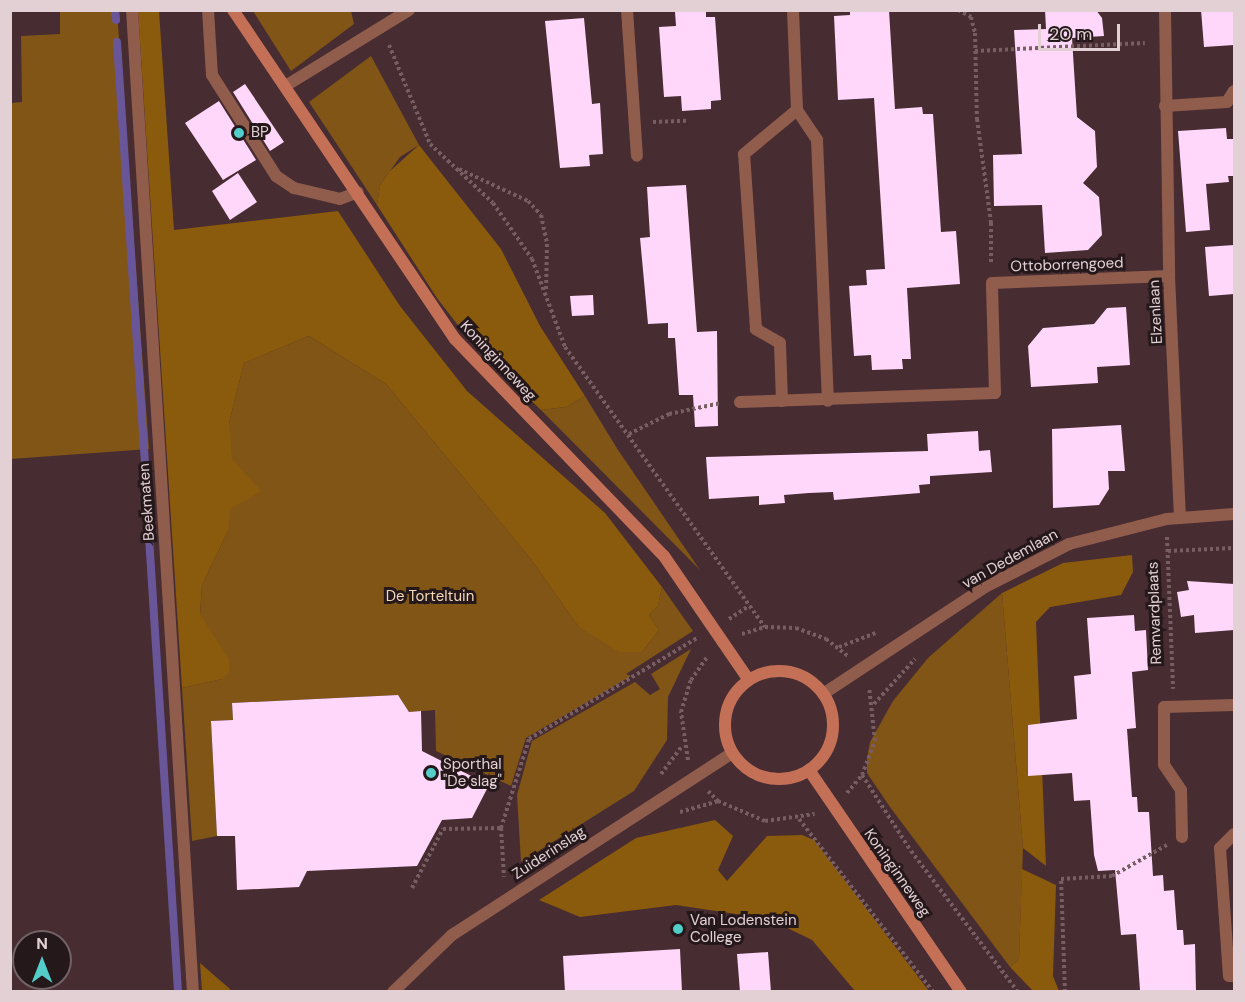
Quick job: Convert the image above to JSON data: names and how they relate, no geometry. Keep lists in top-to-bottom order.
{
  "streets": {
    "main road": ["Koninginneweg"],
    "street": [
      "Ottoborrengoed",
      "Elzenlaan",
      "Beekmaten",
      "van Dedemlaan",
      "Zuiderinslag"
    ],
    "path": ["Remvardplaats"]
  },
  "crossings": [
    ["Ottoborrengoed", "Elzenlaan"],
    ["Elzenlaan", "van Dedemlaan"],
    ["Elzenlaan", "Remvardplaats"],
    ["Koninginneweg", "van Dedemlaan"],
    ["Koninginneweg", "Zuiderinslag"],
    ["van Dedemlaan", "Remvardplaats"],
    ["van Dedemlaan", "Zuiderinslag"]
  ],
  "parks": ["De Torteltuin"],
  "places": ["BP", "Sporthal \"De slag\"", "Van Lodenstein College"],
  "scale_bar": "20 m",
  "north": "top"
}
